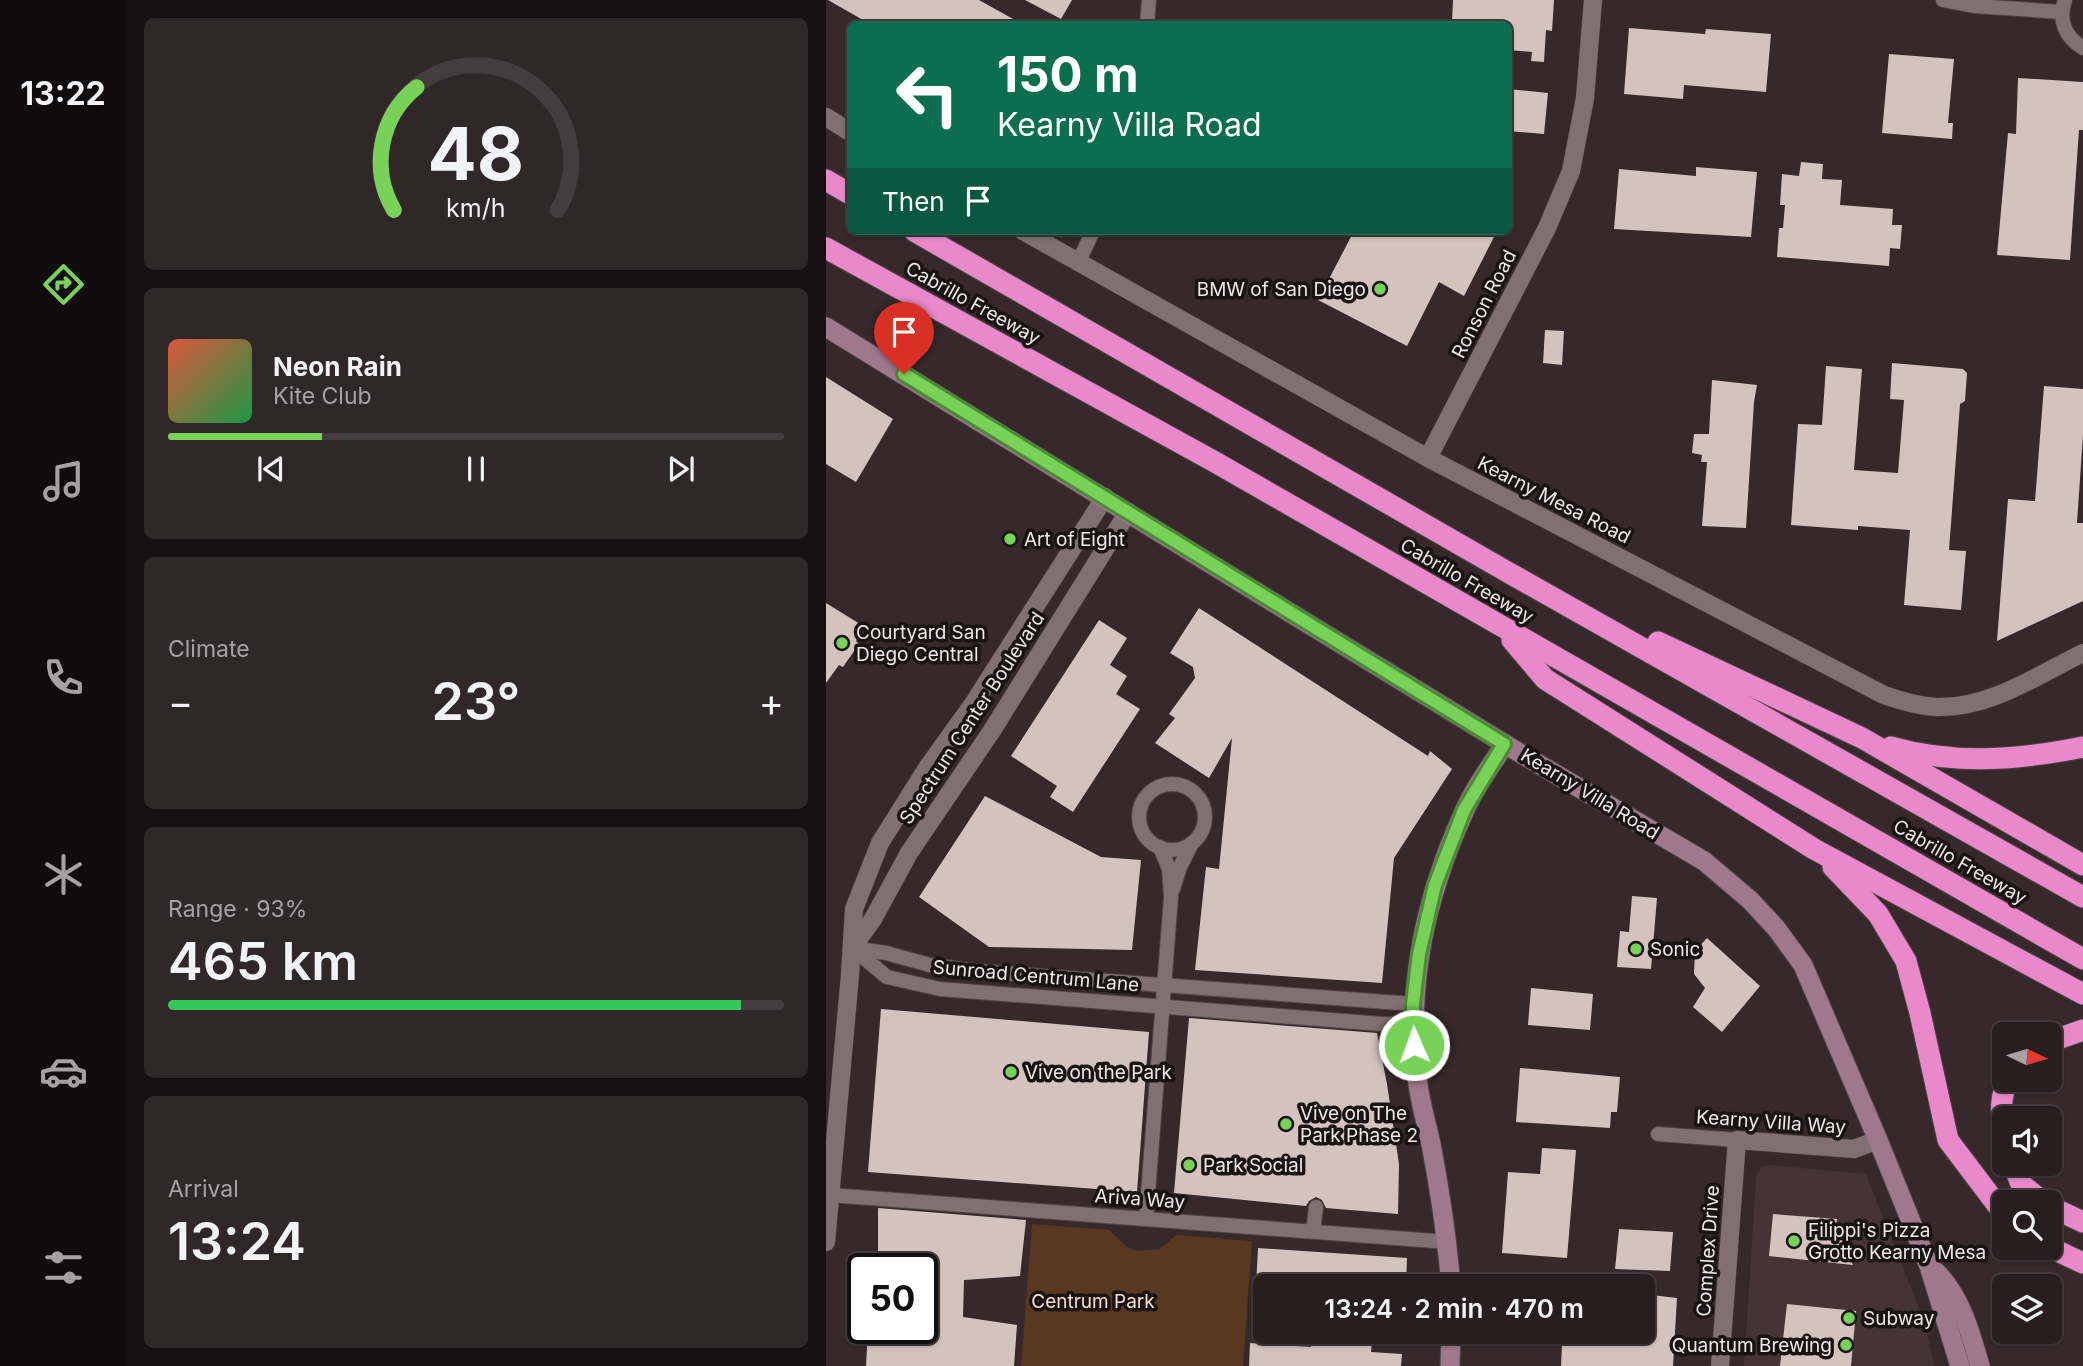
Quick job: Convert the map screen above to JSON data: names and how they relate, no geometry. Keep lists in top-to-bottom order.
{
  "streets": {
    "highway": ["Cabrillo Freeway"],
    "main road": ["Kearny Villa Road"],
    "street": [
      "Ronson Road",
      "Kearny Mesa Road",
      "Spectrum Center Boulevard",
      "Sunroad Centrum Lane",
      "Kearny Villa Way",
      "Ariva Way",
      "Complex Drive"
    ]
  },
  "crossings": [
    ["Ronson Road", "Kearny Mesa Road"],
    ["Spectrum Center Boulevard", "Kearny Villa Road"],
    ["Spectrum Center Boulevard", "Sunroad Centrum Lane"],
    ["Spectrum Center Boulevard", "Ariva Way"],
    ["Kearny Villa Road", "Kearny Villa Way"],
    ["Kearny Villa Way", "Complex Drive"]
  ],
  "parks": ["Centrum Park"],
  "places": [
    "BMW of San Diego",
    "Art of Eight",
    "Courtyard San Diego Central",
    "Sonic",
    "Vive on the Park",
    "Vive on The Park Phase 2",
    "Park Social",
    "Filippi's Pizza Grotto Kearny Mesa",
    "Subway",
    "Quantum Brewing"
  ],
  "north": "right",
  "page": {
    "tabs": "13:22",
    "turn": ["150 m", "Kearny Villa Road"],
    "then": "Then",
    "song": ["Neon Rain", "Kite Club"],
    "tile": [
      "Climate",
      ["Range · 93%", "465 km"],
      ["Arrival", "13:24"]
    ],
    "heat": ["−", "23°", "+"],
    "limit": "50",
    "trip": "13:24 · 2 min · 470 m",
    "gauge": ["48", "km/h"]
  }
}
